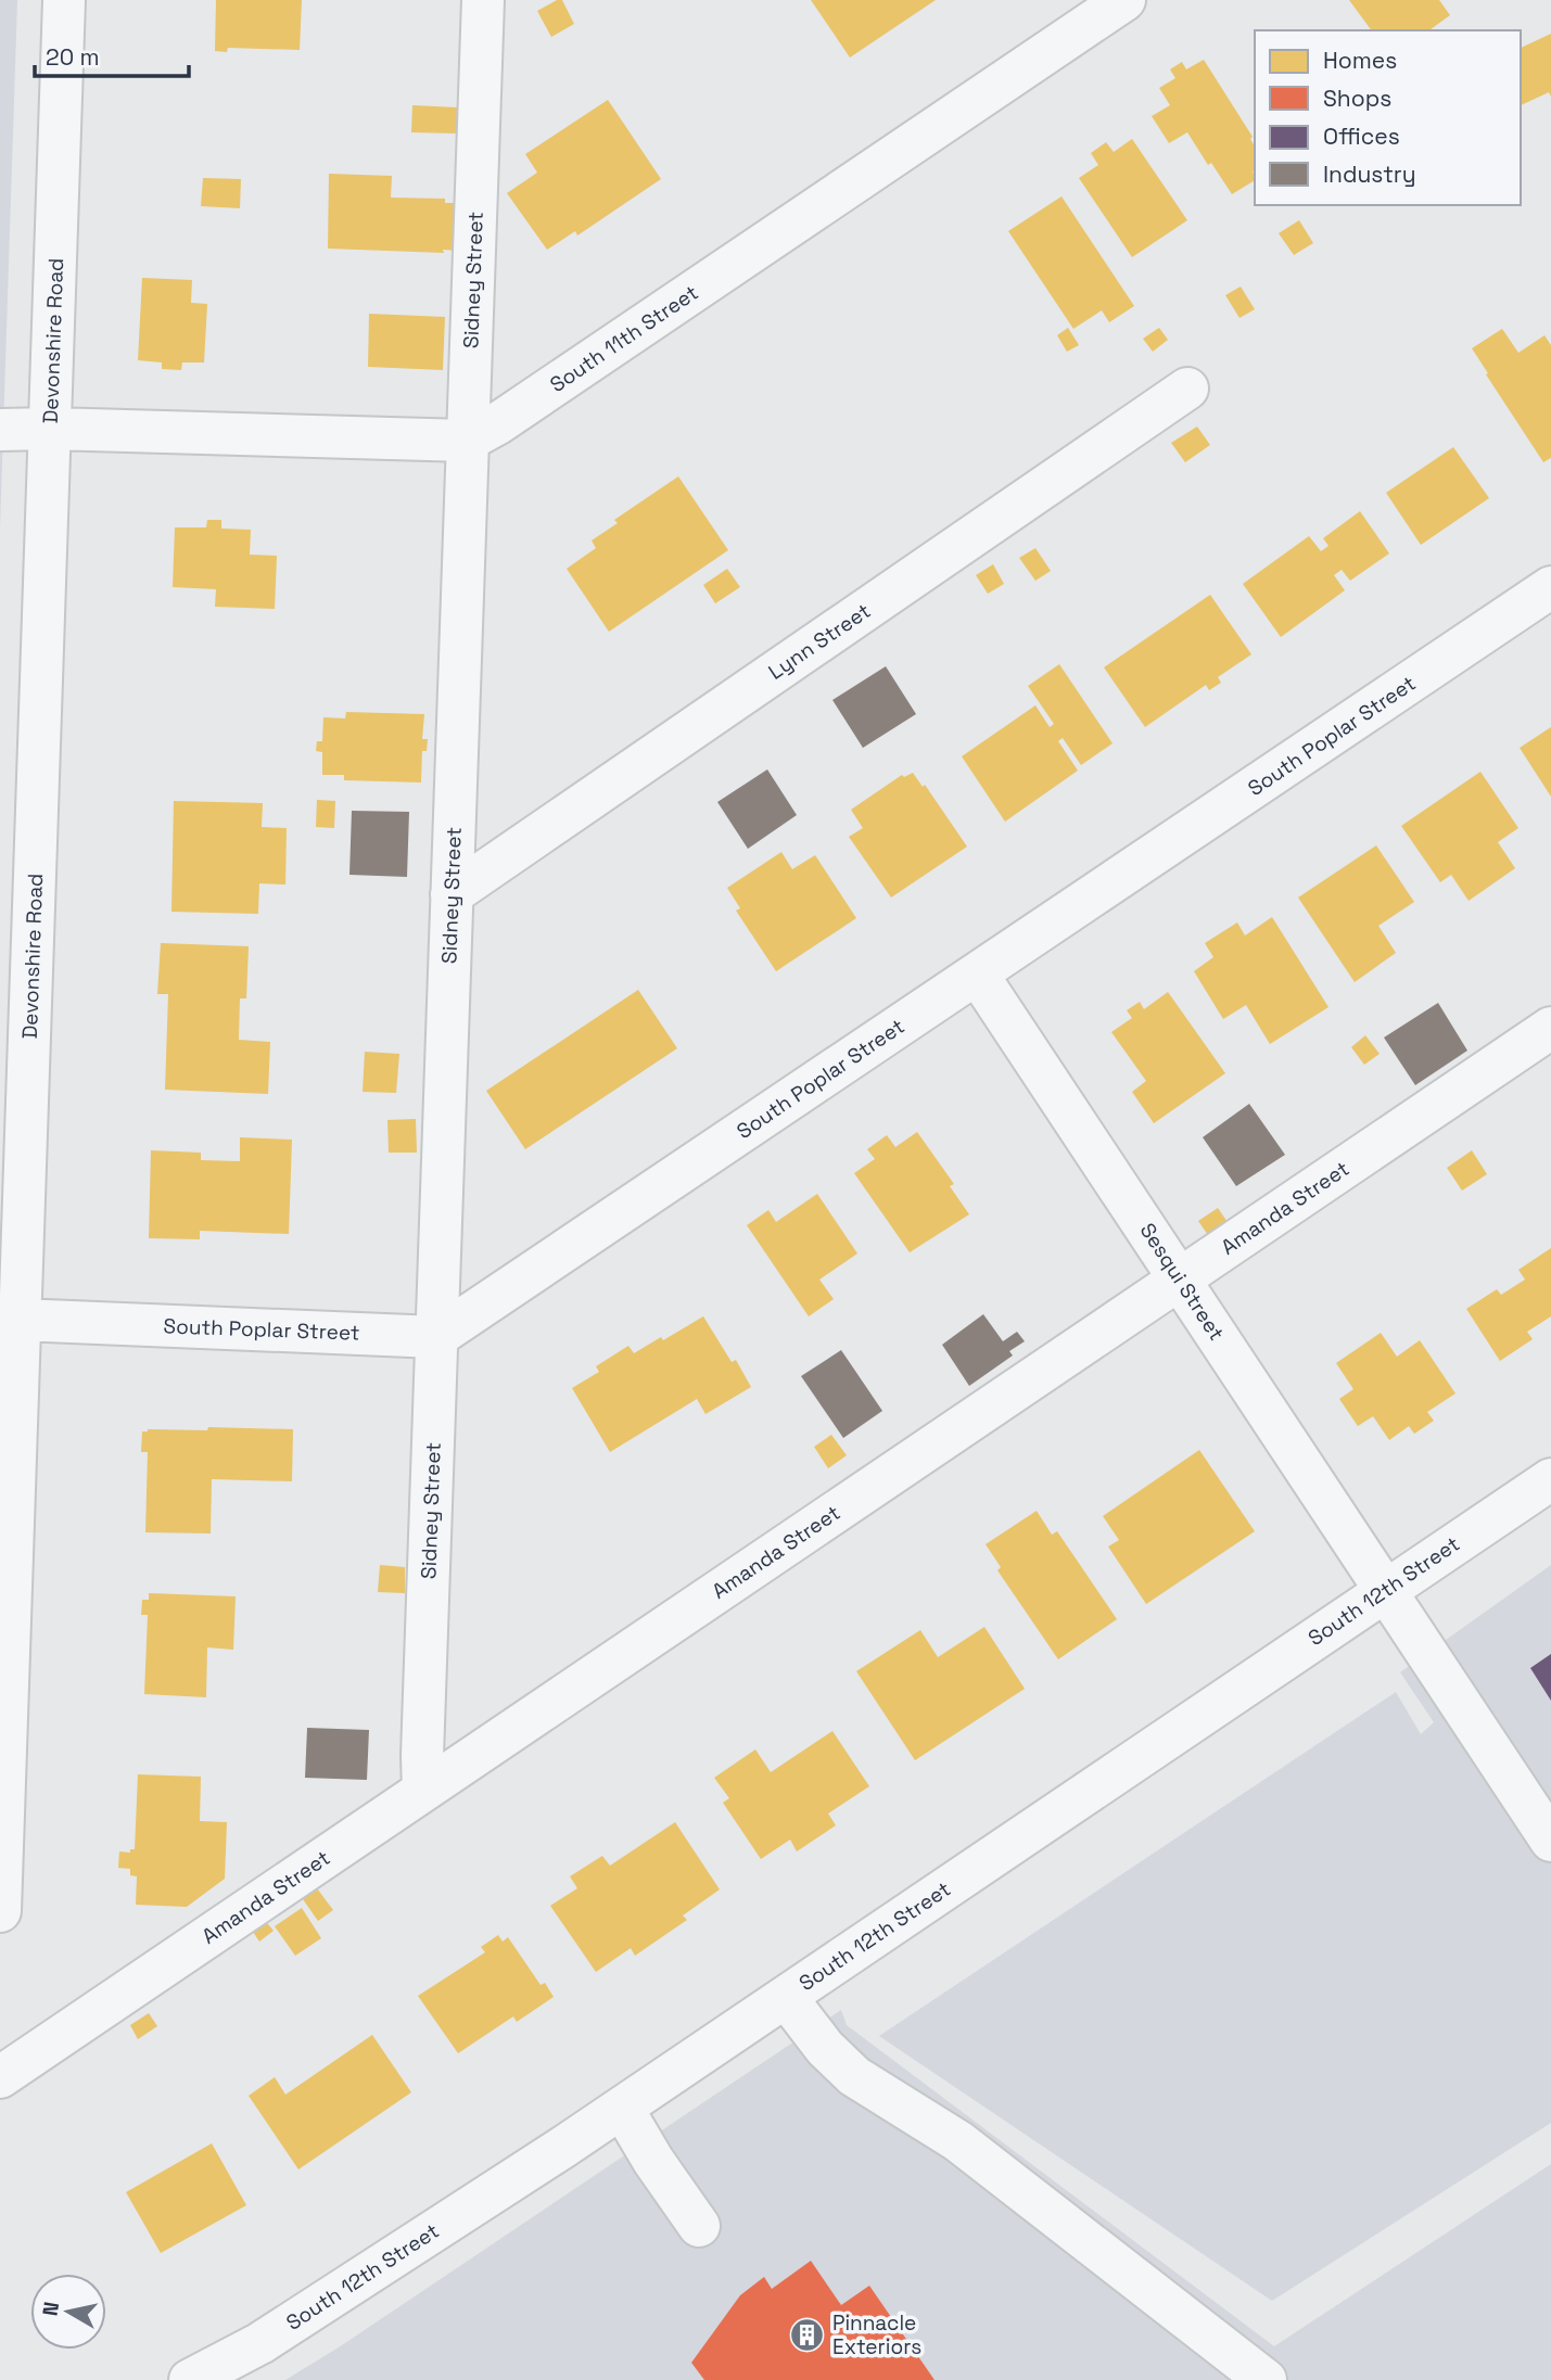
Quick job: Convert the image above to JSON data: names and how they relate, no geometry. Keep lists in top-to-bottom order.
{
  "streets": {
    "street": [
      "Sidney Street",
      "South 11th Street",
      "Devonshire Road",
      "Lynn Street",
      "South Poplar Street",
      "Amanda Street",
      "Sesqui Street",
      "South 12th Street"
    ]
  },
  "crossings": [
    ["Sidney Street", "South 11th Street"],
    ["Sidney Street", "Lynn Street"],
    ["Sidney Street", "South Poplar Street"],
    ["Sidney Street", "Amanda Street"],
    ["Devonshire Road", "South Poplar Street"],
    ["South Poplar Street", "Sesqui Street"],
    ["Amanda Street", "Sesqui Street"],
    ["Sesqui Street", "South 12th Street"]
  ],
  "places": {
    "building": ["Pinnacle Exteriors"]
  },
  "legend": [
    "Homes",
    "Shops",
    "Offices",
    "Industry"
  ],
  "scale_bar": "20 m",
  "north": "left"
}
